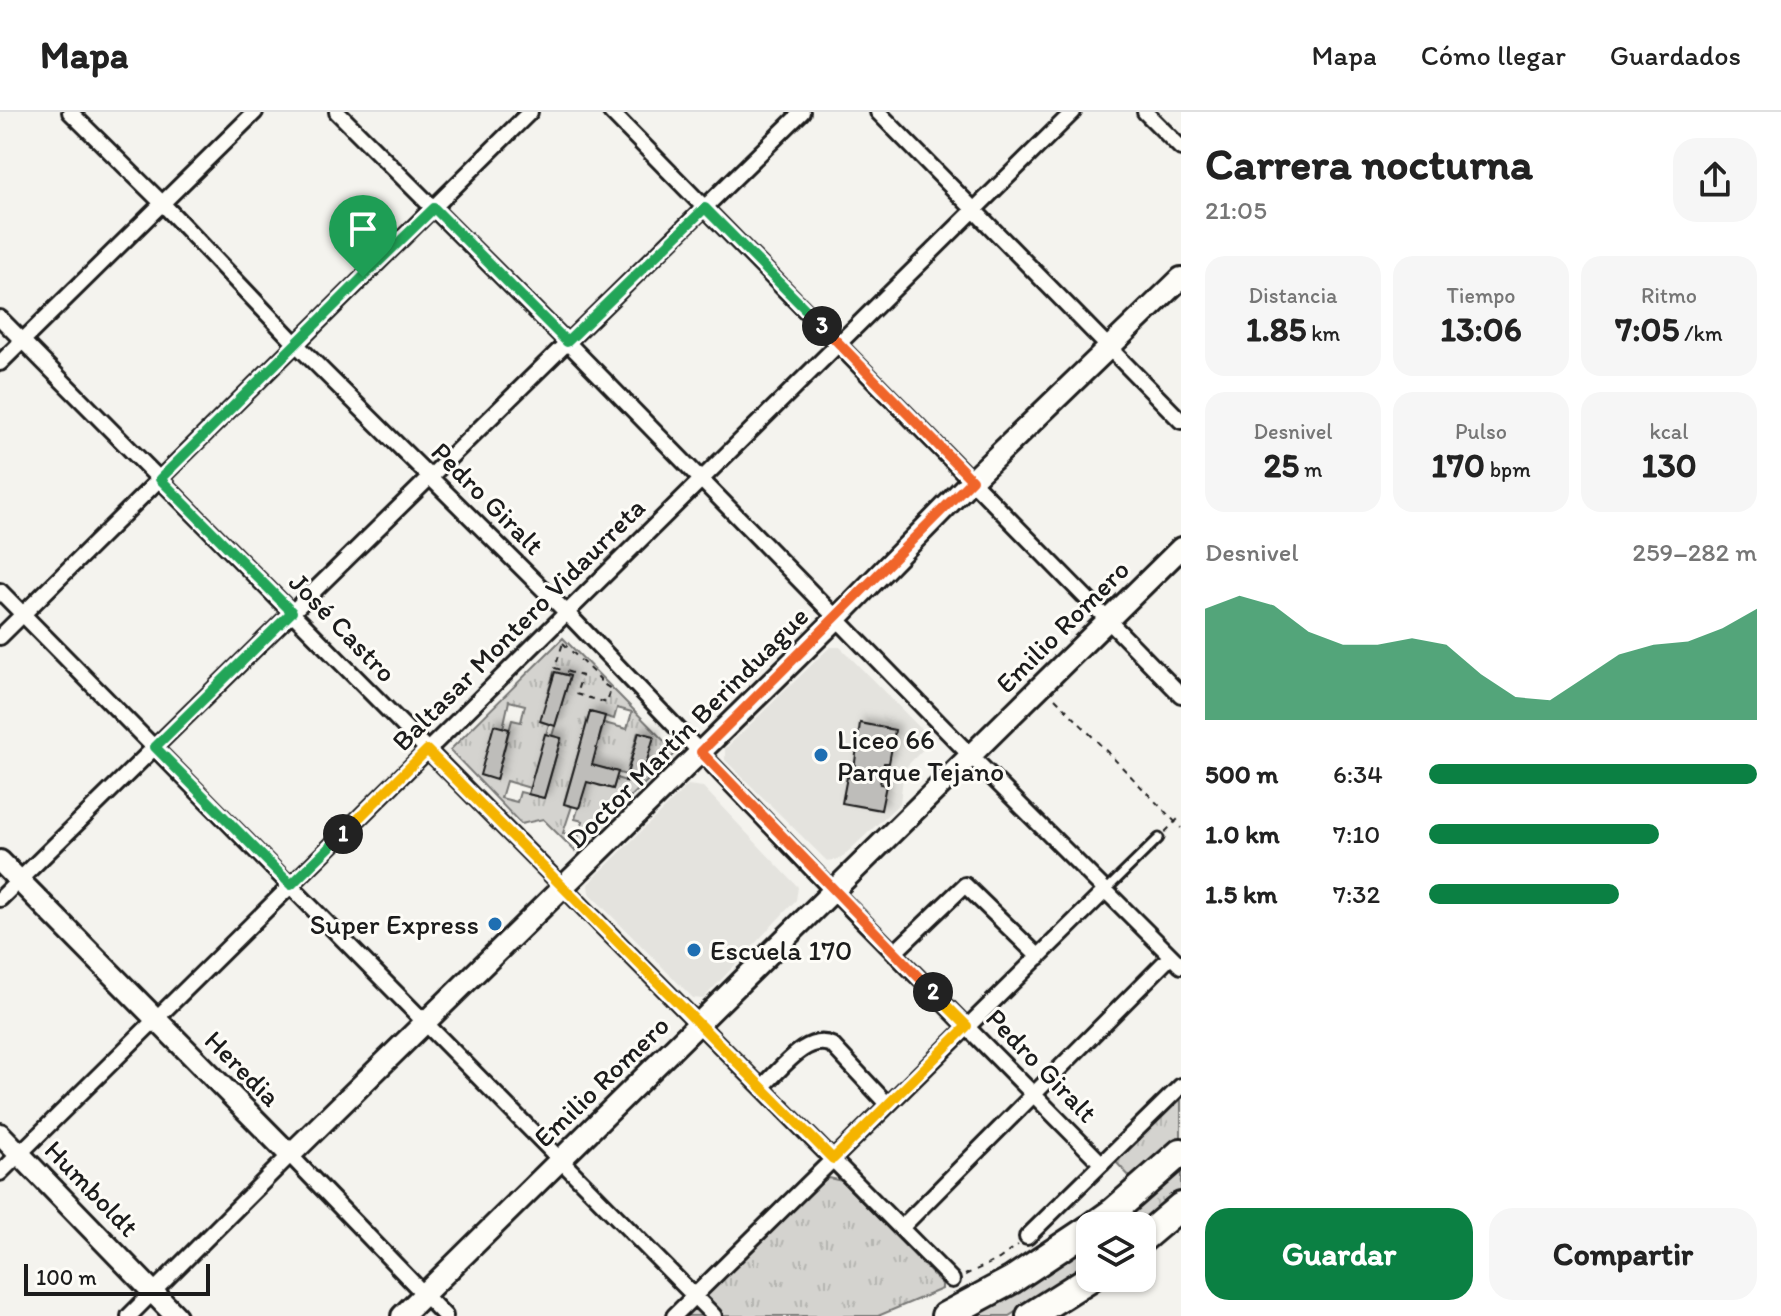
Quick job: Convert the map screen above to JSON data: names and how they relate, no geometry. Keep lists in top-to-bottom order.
{
  "streets": {
    "street": [
      "Pedro Giralt",
      "Baltasar Montero Vidaurreta",
      "Emilio Romero",
      "José Castro",
      "Doctor Martín Berinduague",
      "Heredia",
      "Humboldt"
    ]
  },
  "crossings": [
    ["Pedro Giralt", "Baltasar Montero Vidaurreta"],
    ["Pedro Giralt", "Emilio Romero"],
    ["Pedro Giralt", "Doctor Martín Berinduague"],
    ["Baltasar Montero Vidaurreta", "José Castro"],
    ["Baltasar Montero Vidaurreta", "Heredia"],
    ["Baltasar Montero Vidaurreta", "Humboldt"],
    ["Emilio Romero", "José Castro"],
    ["Emilio Romero", "Heredia"],
    ["José Castro", "Doctor Martín Berinduague"],
    ["Doctor Martín Berinduague", "Heredia"],
    ["Doctor Martín Berinduague", "Humboldt"]
  ],
  "places": ["Liceo 66 Parque Tejano", "Super Express", "Escuela 170"],
  "scale_bar": "100 m",
  "page": {
    "header": "Mapa",
    "nav": ["Mapa", "Cómo llegar", "Guardados"],
    "heading": ["Carrera nocturna", "21:05"],
    "stats": [
      ["Distancia", "1.85 km"],
      ["Tiempo", "13:06"],
      ["Ritmo", "7:05 /km"],
      ["Desnivel", "25 m"],
      ["Pulso", "170 bpm"],
      ["kcal", "130"]
    ],
    "pins": ["3", "1", "2"],
    "chart": ["Desnivel", "259–282 m"],
    "list": [
      {
        "name": "500 m",
        "note": "6:34"
      },
      {
        "name": "1.0 km",
        "note": "7:10"
      },
      {
        "name": "1.5 km",
        "note": "7:32"
      }
    ],
    "buttons": ["Guardar", "Compartir"],
    "scale": "100 m"
  }
}
